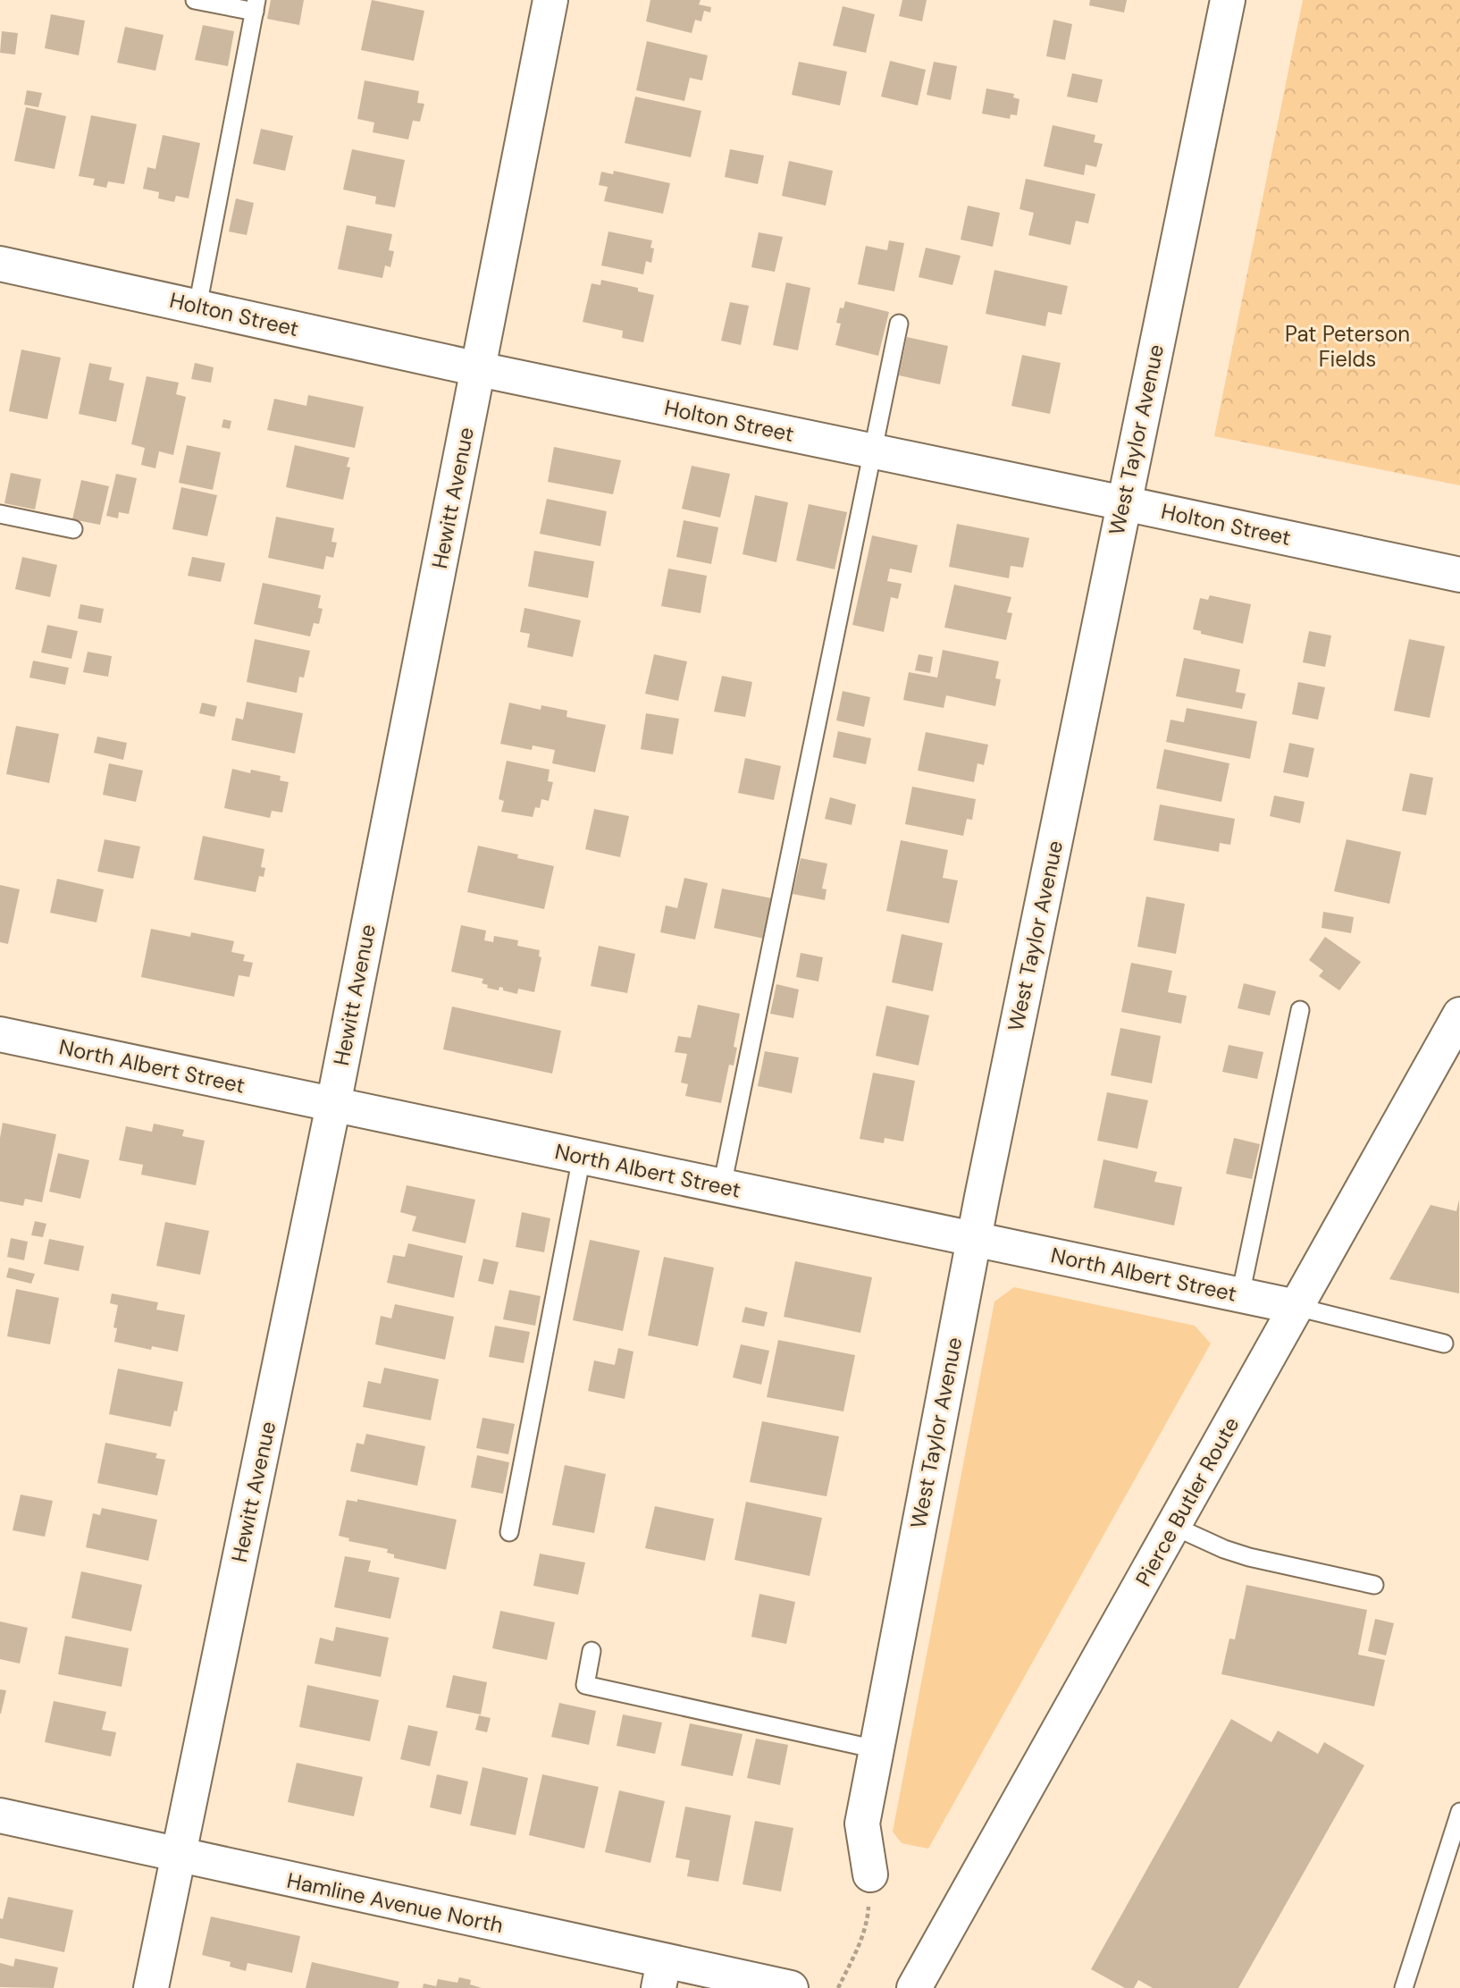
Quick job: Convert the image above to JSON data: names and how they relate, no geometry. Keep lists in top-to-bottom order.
{
  "streets": {
    "street": [
      "Holton Street",
      "West Taylor Avenue",
      "Hewitt Avenue",
      "North Albert Street",
      "Pierce Butler Route",
      "Hamline Avenue North"
    ]
  },
  "crossings": [
    ["Holton Street", "West Taylor Avenue"],
    ["Holton Street", "Hewitt Avenue"],
    ["West Taylor Avenue", "North Albert Street"],
    ["Hewitt Avenue", "North Albert Street"],
    ["Hewitt Avenue", "Hamline Avenue North"],
    ["North Albert Street", "Pierce Butler Route"]
  ],
  "parks": ["Pat Peterson Fields"]
}
